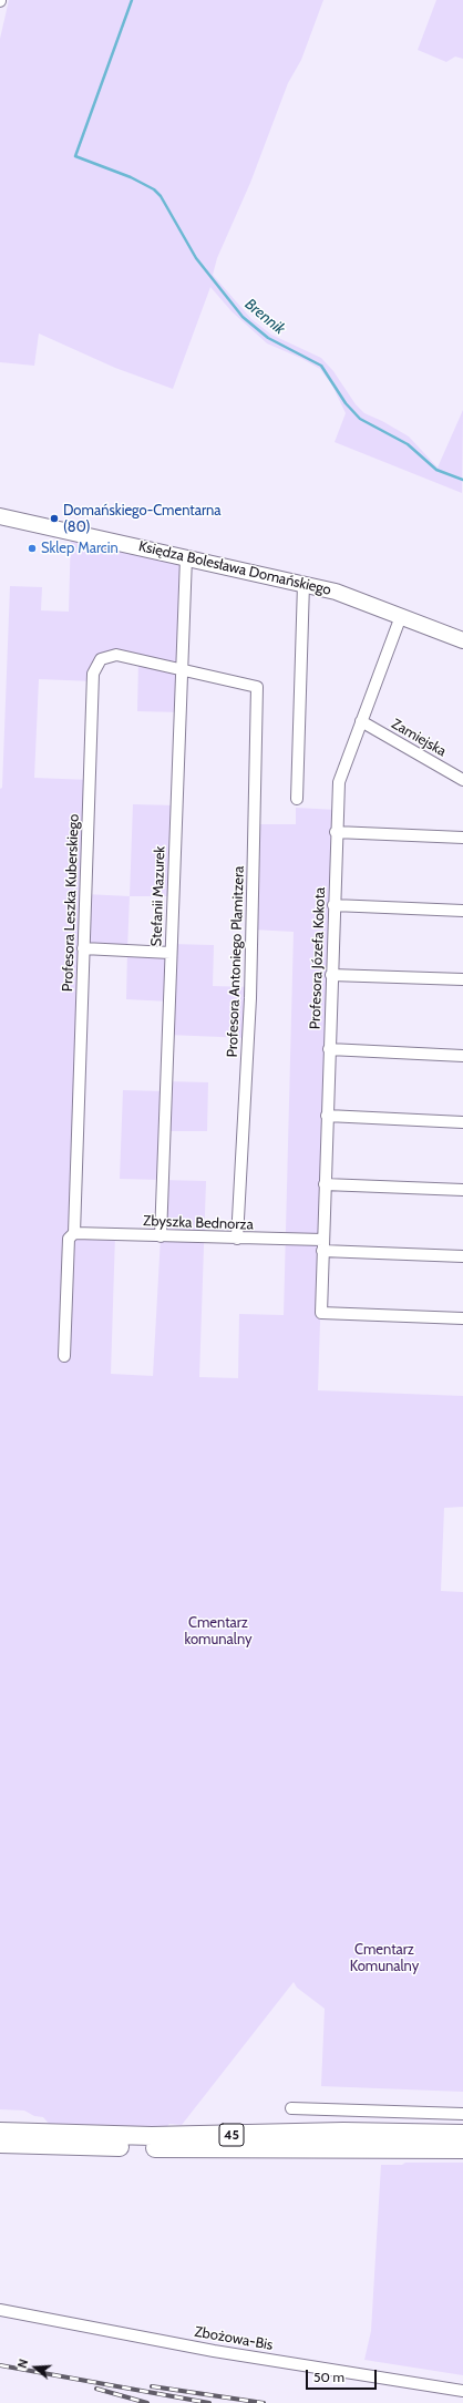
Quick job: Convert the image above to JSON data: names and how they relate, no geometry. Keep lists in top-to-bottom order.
{
  "streets": {
    "main road": ["Księdza Bolesława Domańskiego", "45"],
    "street": [
      "Zamiejska",
      "Stefanii Mazurek",
      "Profesora Leszka Kuberskiego",
      "Profesora Józefa Kokota",
      "Profesora Antoniego Plamitzera",
      "Zbyszka Bednorza",
      "Zbożowa-Bis"
    ]
  },
  "crossings": [
    ["Księdza Bolesława Domańskiego", "Stefanii Mazurek"],
    ["Księdza Bolesława Domańskiego", "Profesora Józefa Kokota"],
    ["Zamiejska", "Profesora Józefa Kokota"],
    ["Stefanii Mazurek", "Profesora Leszka Kuberskiego"],
    ["Stefanii Mazurek", "Zbyszka Bednorza"],
    ["Profesora Leszka Kuberskiego", "Profesora Antoniego Plamitzera"],
    ["Profesora Leszka Kuberskiego", "Zbyszka Bednorza"],
    ["Profesora Józefa Kokota", "Zbyszka Bednorza"],
    ["Profesora Antoniego Plamitzera", "Zbyszka Bednorza"]
  ],
  "water": ["Brennik"],
  "parks": ["Cmentarz komunalny", "Cmentarz Komunalny"],
  "places": ["Domańskiego-Cmentarna (80)", "Sklep Marcin"],
  "scale_bar": "50 m",
  "north": "left"
}
